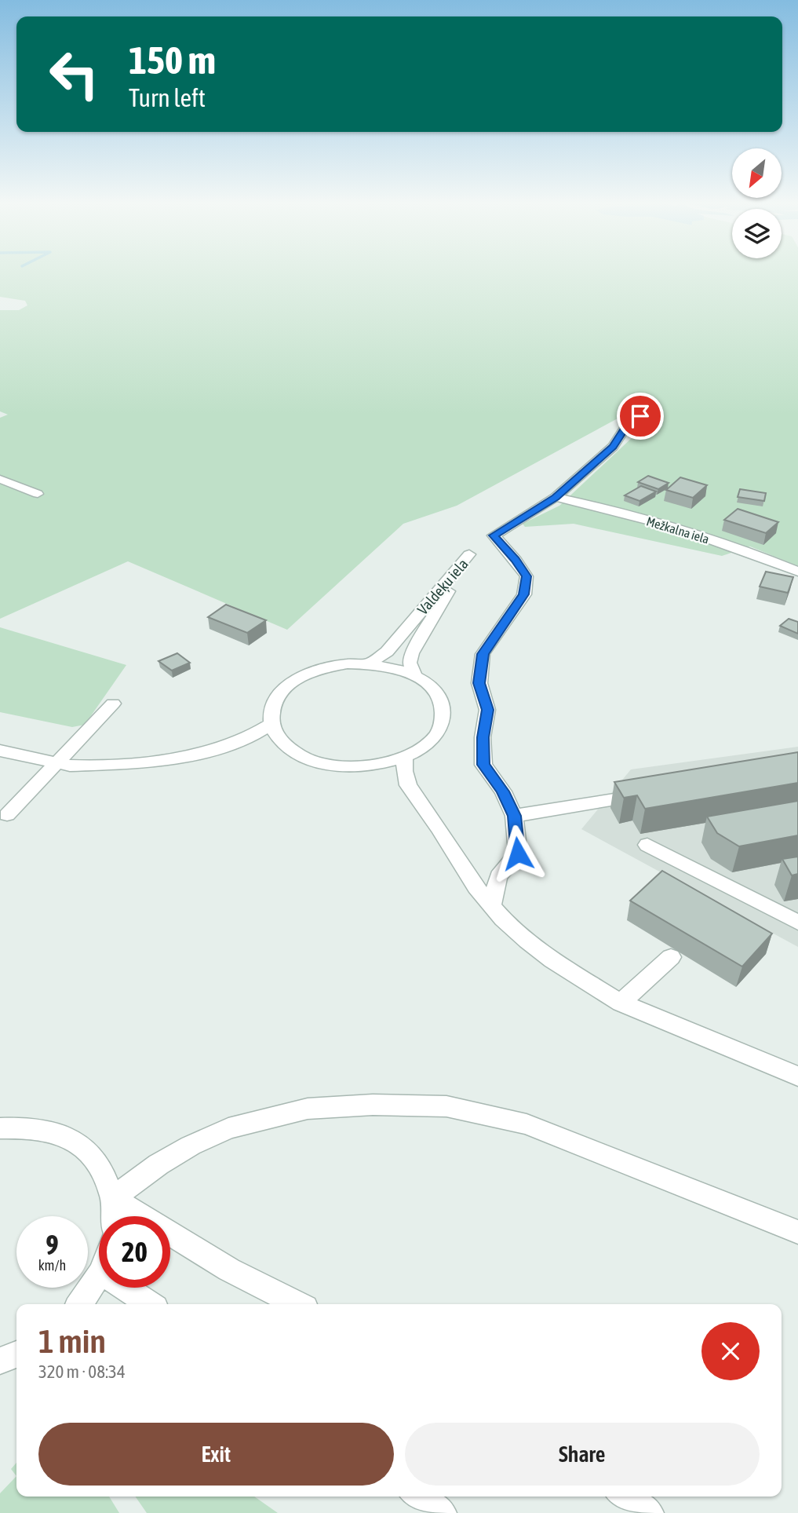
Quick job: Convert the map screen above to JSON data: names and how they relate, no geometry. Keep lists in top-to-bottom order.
{
  "streets": {
    "street": ["Mežkalna iela", "Valdeķu iela"]
  },
  "north": "bottom left",
  "page": {
    "turn": ["150 m", "Turn left"],
    "speed": "9 km/h",
    "limit": "20",
    "heading": ["1 min", "320 m · 08:34"],
    "buttons": ["Exit", "Share"]
  }
}
